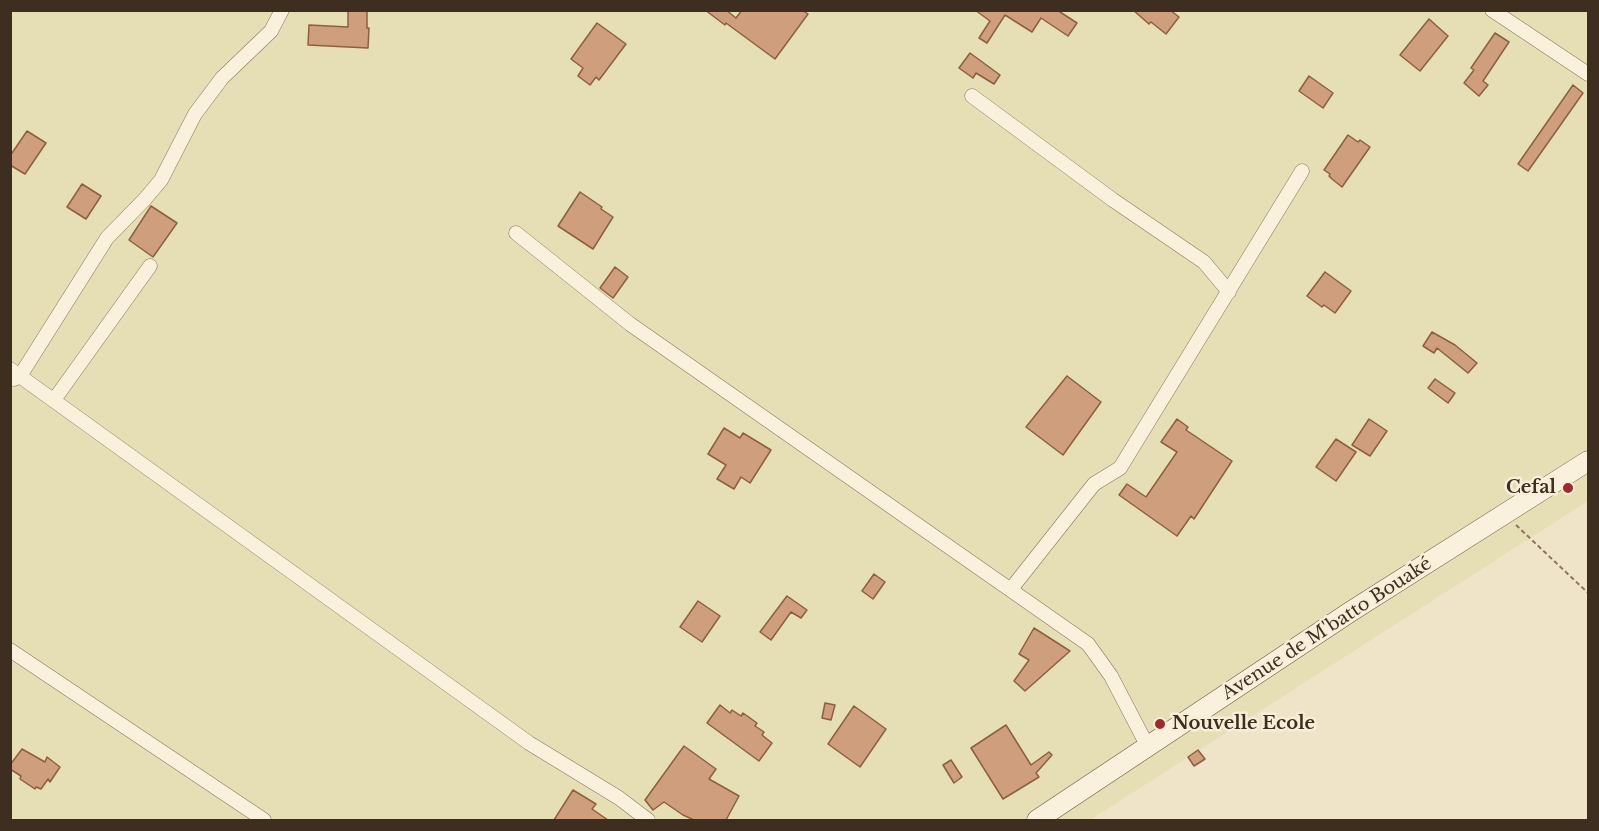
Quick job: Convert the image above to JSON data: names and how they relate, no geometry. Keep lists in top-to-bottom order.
{
  "streets": {
    "street": ["Avenue de M'batto Bouaké"]
  },
  "places": ["Cefal", "Nouvelle Ecole"]
}
